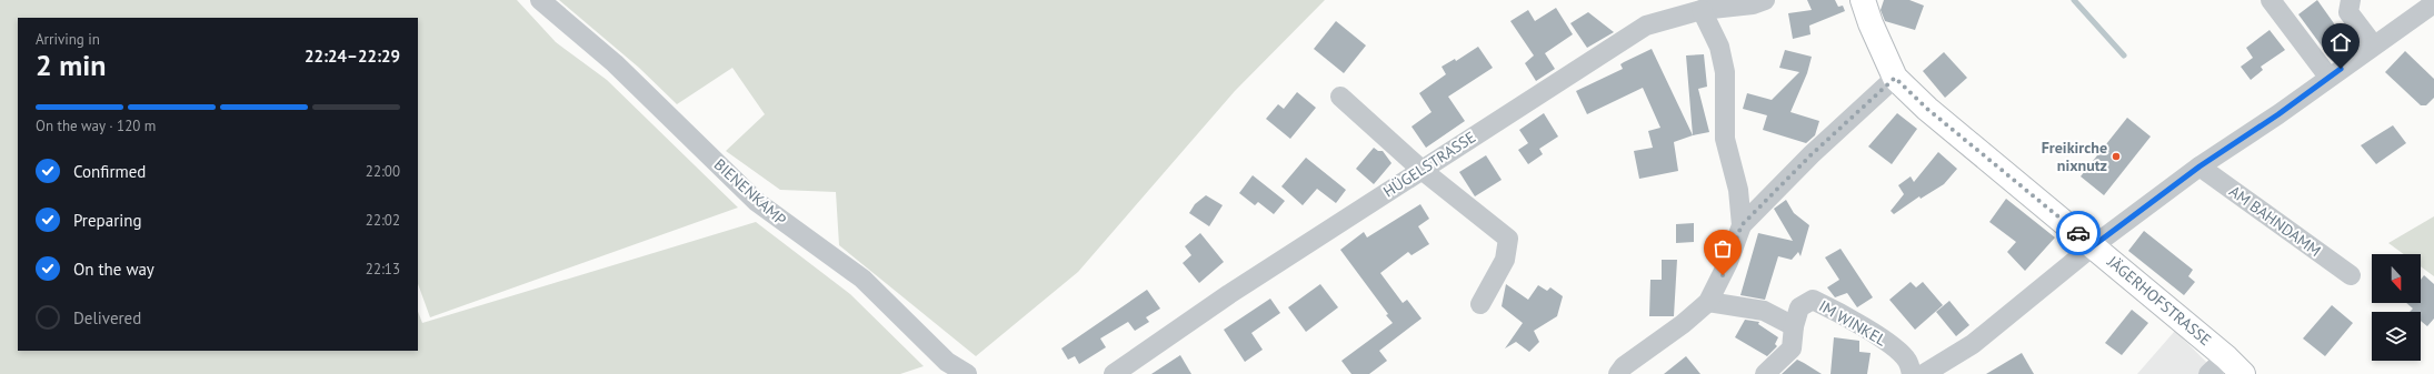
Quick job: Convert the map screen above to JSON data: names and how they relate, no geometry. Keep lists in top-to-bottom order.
{
  "streets": {
    "main road": ["JÄGERHOFSTRASSE"],
    "street": [
      "HÜGELSTRASSE",
      "BIENENKAMP",
      "AM BAHNDAMM",
      "IM WINKEL"
    ]
  },
  "places": ["Freikirche nixnutz"],
  "north": "bottom",
  "page": {
    "heading": ["2 min", "Arriving in", "22:24–22:29"],
    "bar": "On the way · 120 m",
    "list": [
      ["Confirmed", "22:00"],
      ["Preparing", "22:02"],
      ["On the way", "22:13"],
      "Delivered"
    ]
  }
}
